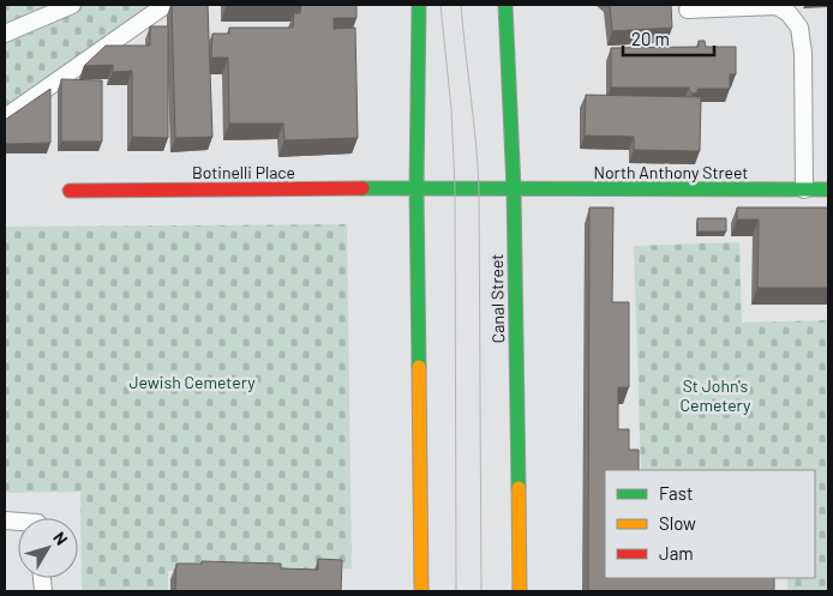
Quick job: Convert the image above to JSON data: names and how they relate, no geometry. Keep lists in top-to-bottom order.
{
  "streets": {
    "main road": ["Botinelli Place", "North Anthony Street", "Canal Street"]
  },
  "crossings": [
    ["Botinelli Place", "North Anthony Street"],
    ["Botinelli Place", "Canal Street"],
    ["North Anthony Street", "Canal Street"]
  ],
  "parks": ["Jewish Cemetery", "St John's Cemetery"],
  "legend": ["Fast", "Slow", "Jam"],
  "scale_bar": "20 m",
  "north": "top right"
}
